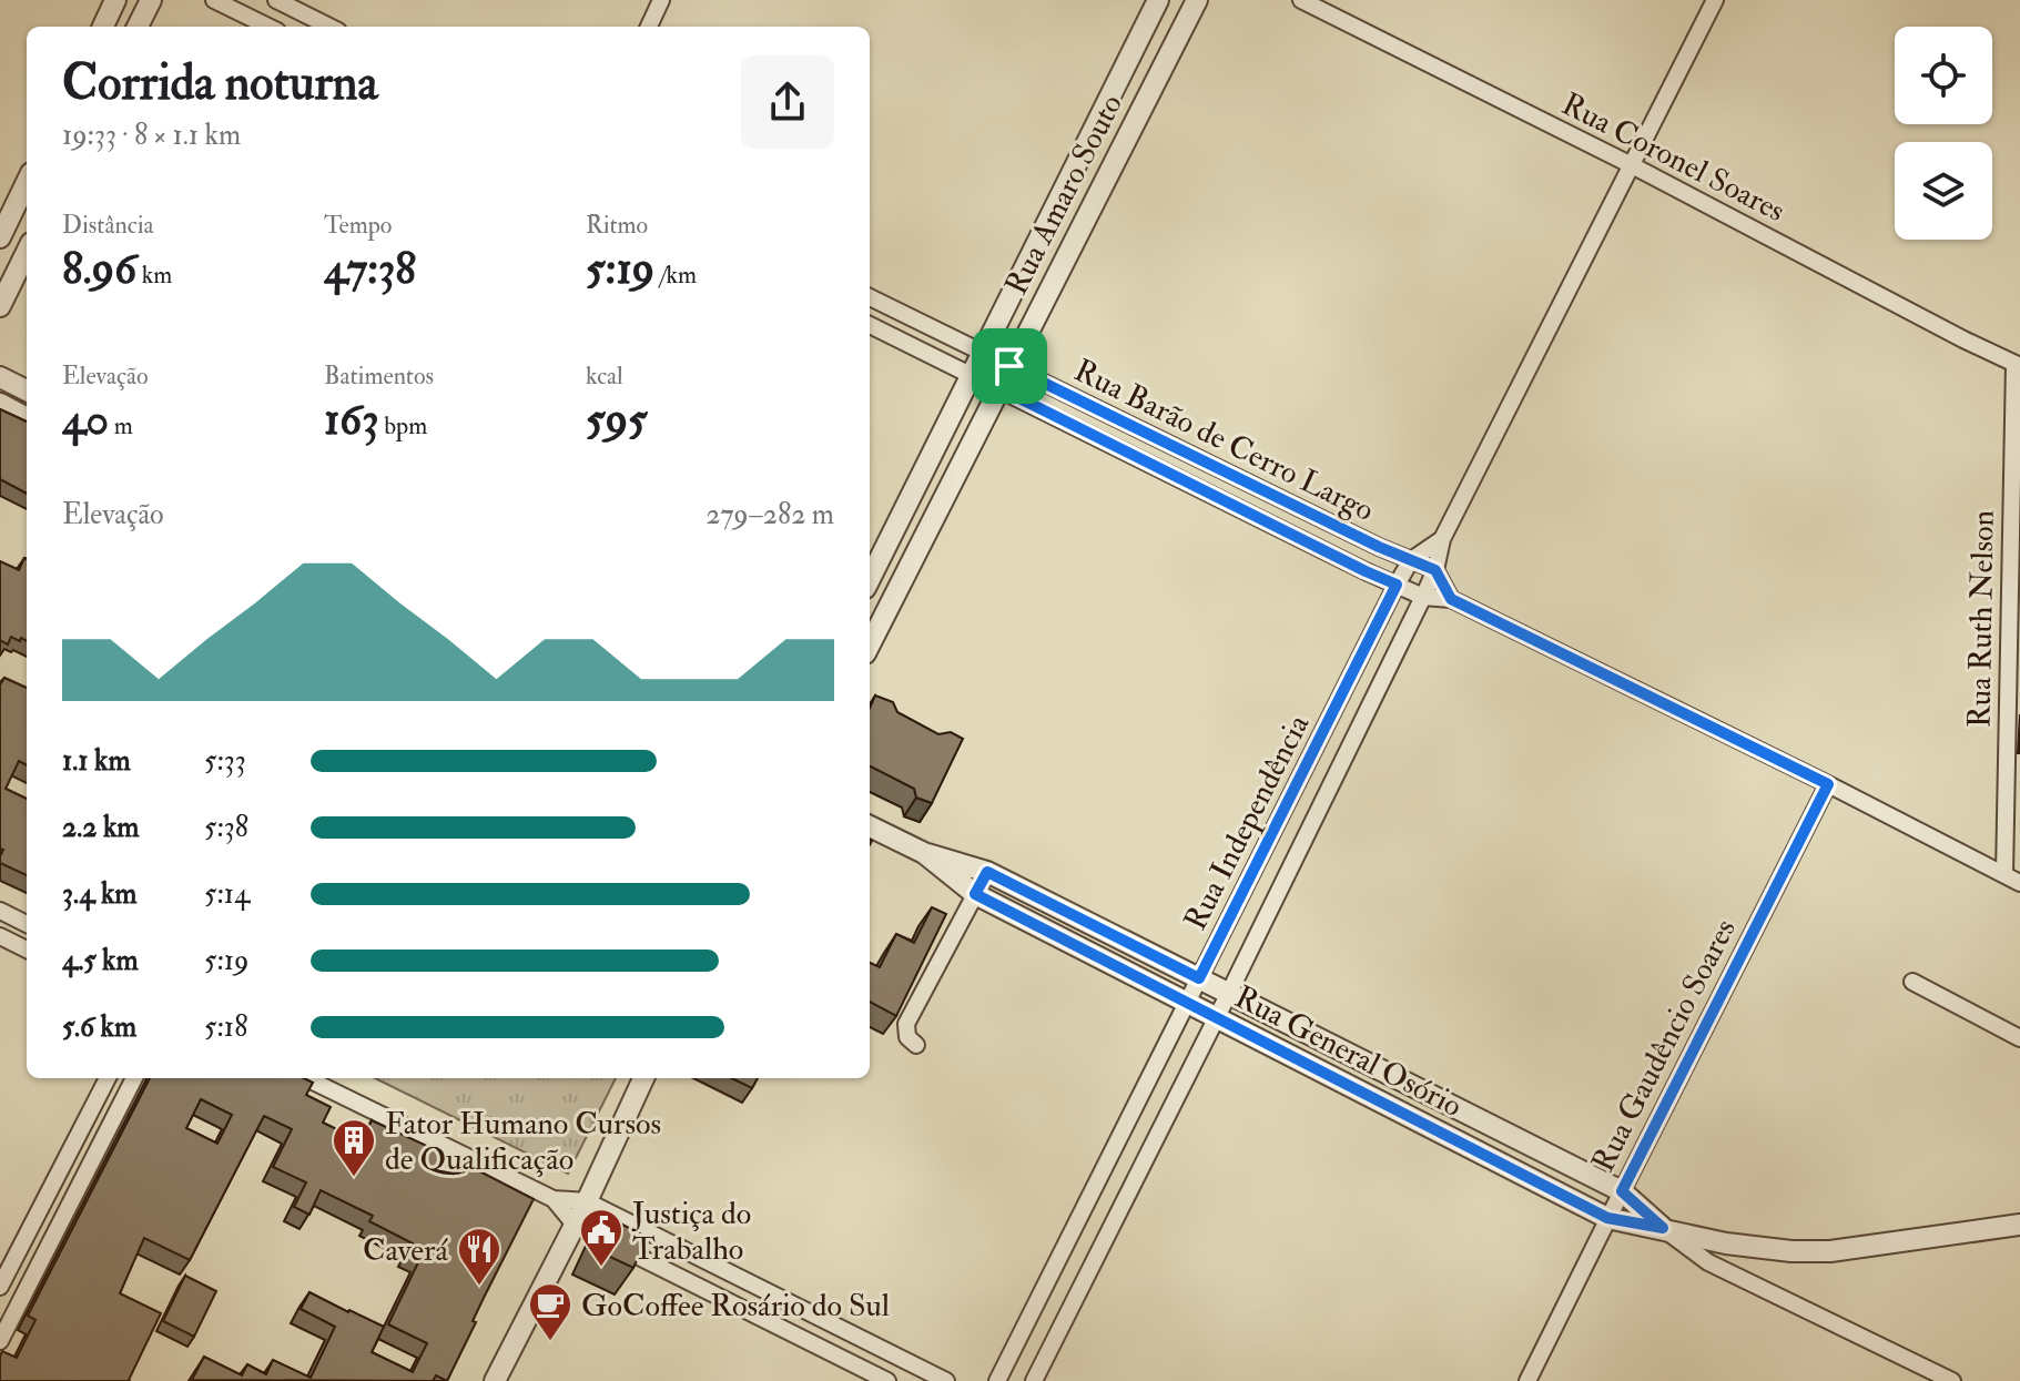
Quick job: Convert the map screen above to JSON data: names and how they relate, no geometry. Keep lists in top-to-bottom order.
{
  "streets": {
    "street": [
      "Rua Coronel Soares",
      "Rua Amaro Souto",
      "Rua Barão de Cerro Largo",
      "Rua Ruth Nelson",
      "Rua Independência",
      "Rua Gaudêncio Soares",
      "Rua General Osório"
    ]
  },
  "crossings": [
    ["Rua Coronel Soares", "Rua Ruth Nelson"],
    ["Rua Coronel Soares", "Rua Independência"],
    ["Rua Amaro Souto", "Rua Barão de Cerro Largo"],
    ["Rua Barão de Cerro Largo", "Rua Ruth Nelson"],
    ["Rua Barão de Cerro Largo", "Rua Independência"],
    ["Rua Barão de Cerro Largo", "Rua Gaudêncio Soares"],
    ["Rua Independência", "Rua General Osório"],
    ["Rua Gaudêncio Soares", "Rua General Osório"]
  ],
  "places": {
    "building": ["Fator Humano Cursos de Qualificação"],
    "public building": ["Justiça do Trabalho"],
    "restaurant": ["Caverá"],
    "cafe": ["GoCoffee Rosário do Sul"]
  },
  "page": {
    "heading": ["Corrida noturna", "19:33 · 8 × 1.1 km"],
    "stats": [
      ["Distância", "8.96 km"],
      ["Tempo", "47:38"],
      ["Ritmo", "5:19 /km"],
      ["Elevação", "40 m"],
      ["Batimentos", "163 bpm"],
      ["kcal", "595"]
    ],
    "chart": ["Elevação", "279–282 m"],
    "list": [
      {
        "name": "1.1 km",
        "note": "5:33"
      },
      {
        "name": "2.2 km",
        "note": "5:38"
      },
      {
        "name": "3.4 km",
        "note": "5:14"
      },
      {
        "name": "4.5 km",
        "note": "5:19"
      },
      {
        "name": "5.6 km",
        "note": "5:18"
      }
    ]
  }
}
